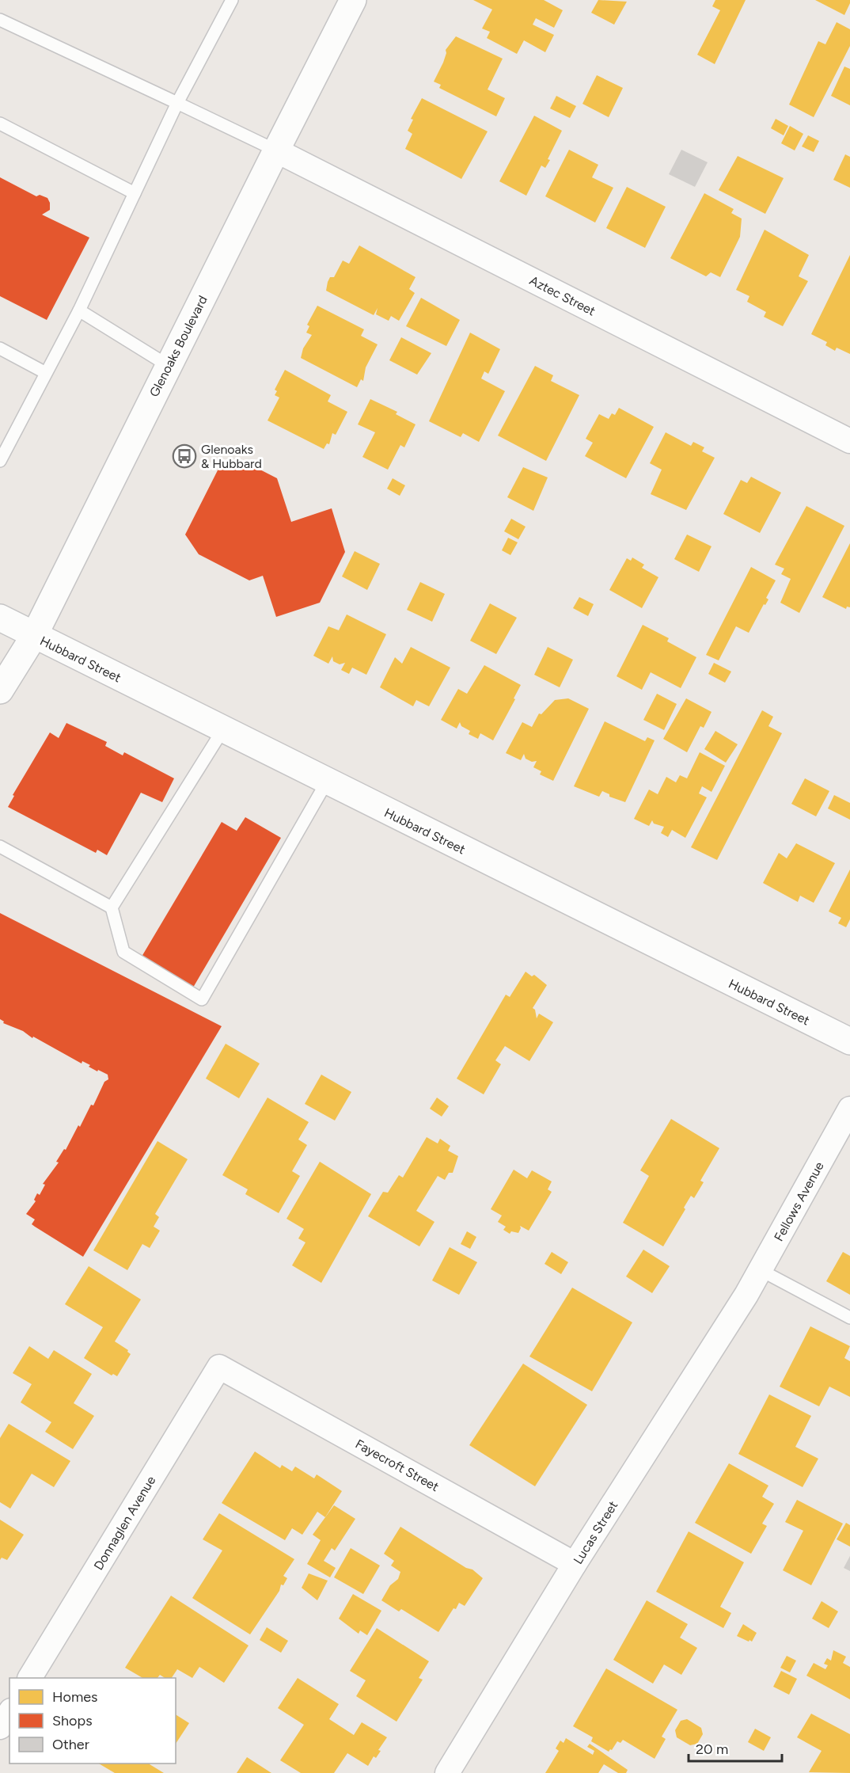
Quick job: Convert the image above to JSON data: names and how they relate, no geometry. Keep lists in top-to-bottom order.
{
  "streets": {
    "main road": ["Glenoaks Boulevard", "Hubbard Street"],
    "street": [
      "Aztec Street",
      "Fellows Avenue",
      "Fayecroft Street",
      "Donnaglen Avenue",
      "Lucas Street"
    ]
  },
  "crossings": [
    ["Aztec Street", "Glenoaks Boulevard"],
    ["Glenoaks Boulevard", "Hubbard Street"],
    ["Fellows Avenue", "Lucas Street"],
    ["Fayecroft Street", "Donnaglen Avenue"],
    ["Fayecroft Street", "Lucas Street"]
  ],
  "places": {
    "bus stop": ["Glenoaks & Hubbard"]
  },
  "legend": ["Homes", "Shops", "Other"],
  "scale_bar": "20 m"
}
